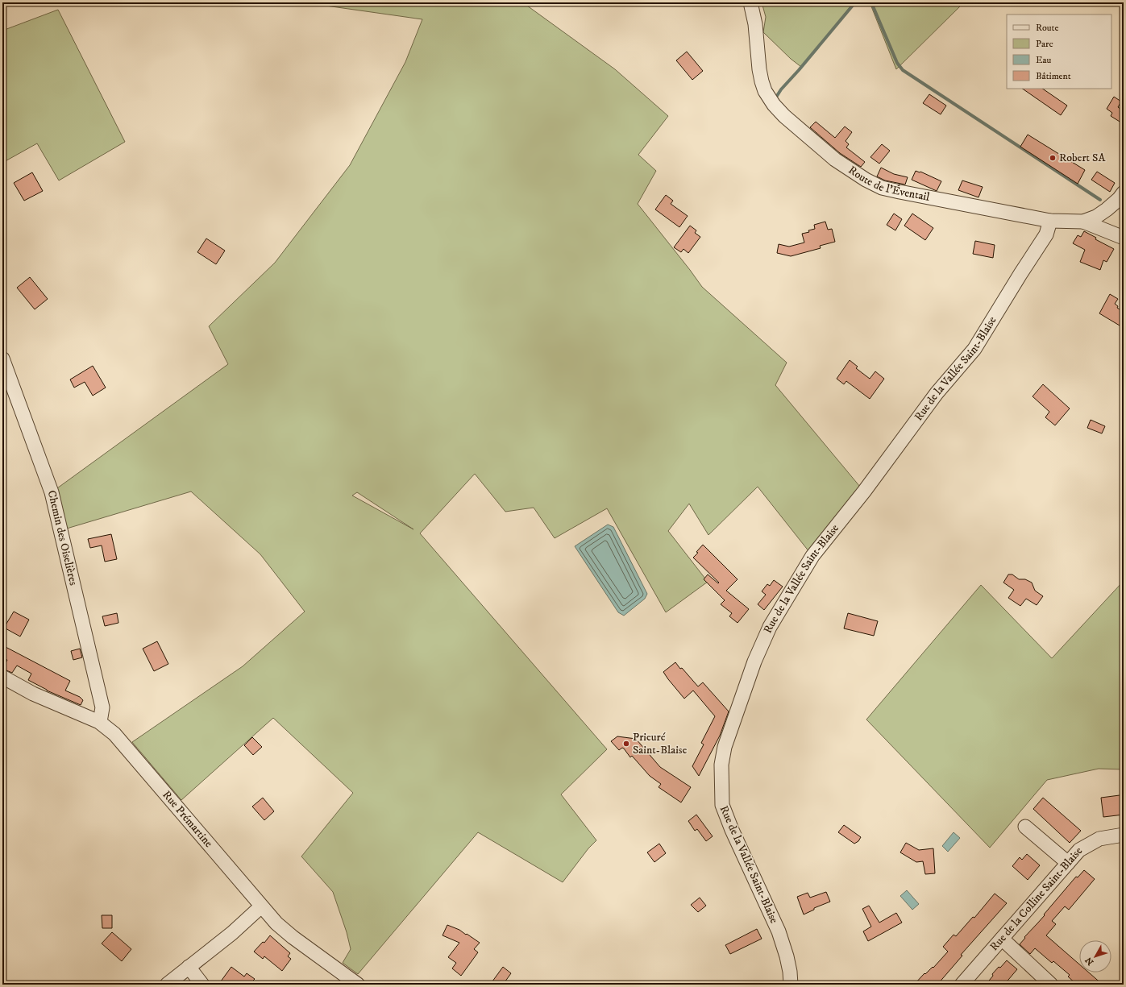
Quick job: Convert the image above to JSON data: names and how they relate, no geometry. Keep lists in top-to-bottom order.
{
  "streets": {
    "street": [
      "Route de l'Éventail",
      "Rue de la Vallée Saint-Blaise",
      "Chemin des Oiselières",
      "Rue Prémartine",
      "Rue de la Colline Saint-Blaise"
    ]
  },
  "crossings": [
    ["Route de l'Éventail", "Rue de la Vallée Saint-Blaise"],
    ["Chemin des Oiselières", "Rue Prémartine"]
  ],
  "places": ["Robert SA", "Prieuré Saint-Blaise"],
  "legend": [
    "Route",
    "Parc",
    "Eau",
    "Bâtiment"
  ],
  "north": "bottom left"
}
